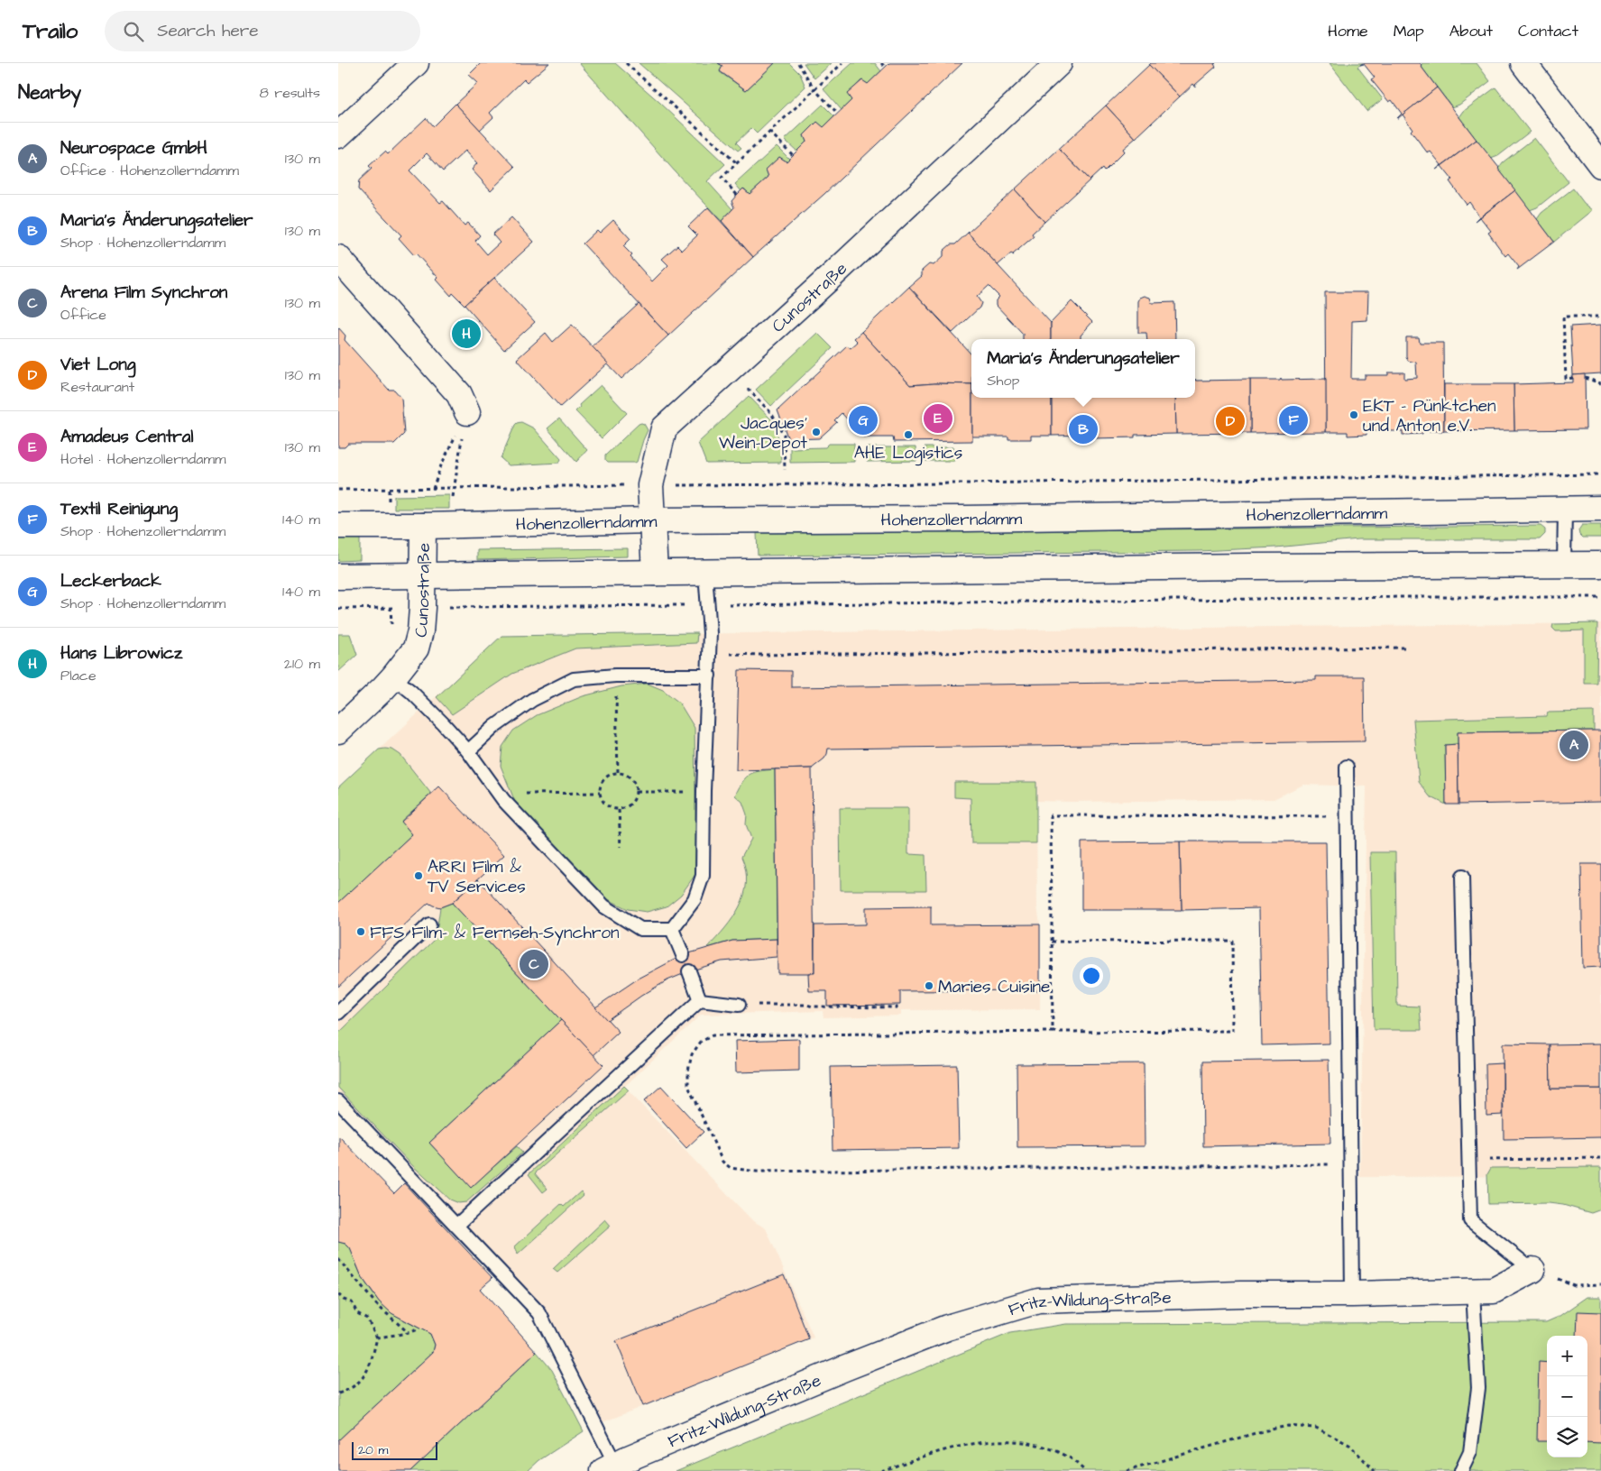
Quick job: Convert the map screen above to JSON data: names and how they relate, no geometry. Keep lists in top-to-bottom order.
{
  "streets": {
    "main road": ["Cunostraße", "Hohenzollerndamm", "Fritz-Wildung-Straße"]
  },
  "crossings": [
    ["Cunostraße", "Hohenzollerndamm"]
  ],
  "places": [
    "EKT - Pünktchen und Anton e.V.",
    "Jacques' Wein-Depot",
    "AHE Logistics",
    "ARRI Film & TV Services",
    "FFS Film- & Fernseh-Synchron",
    "Maries Cuisine"
  ],
  "scale_bar": "20 m",
  "page": {
    "header": "Trailo",
    "search": "Search here",
    "nav": [
      "Home",
      "Map",
      "About",
      "Contact"
    ],
    "heading": ["Nearby", "8 results"],
    "list": [
      {
        "mark": "A",
        "name": "Neurospace GmbH",
        "note": "Office · Hohenzollerndamm",
        "value": "130 m"
      },
      {
        "mark": "B",
        "name": "Maria's Änderungsatelier",
        "note": "Shop · Hohenzollerndamm",
        "value": "130 m"
      },
      {
        "mark": "C",
        "name": "Arena Film Synchron",
        "note": "Office",
        "value": "130 m"
      },
      {
        "mark": "D",
        "name": "Viet Long",
        "note": "Restaurant",
        "value": "130 m"
      },
      {
        "mark": "E",
        "name": "Amadeus Central",
        "note": "Hotel · Hohenzollerndamm",
        "value": "130 m"
      },
      {
        "mark": "F",
        "name": "Textil Reinigung",
        "note": "Shop · Hohenzollerndamm",
        "value": "140 m"
      },
      {
        "mark": "G",
        "name": "Leckerback",
        "note": "Shop · Hohenzollerndamm",
        "value": "140 m"
      },
      {
        "mark": "H",
        "name": "Hans Librowicz",
        "note": "Place",
        "value": "210 m"
      }
    ],
    "pins": [
      "H",
      "E",
      "F",
      "G",
      "D",
      "B",
      "A",
      "C"
    ],
    "popup": ["Maria's Änderungsatelier", "Shop"],
    "map_buttons": ["+", "−"],
    "scale": "20 m"
  }
}
